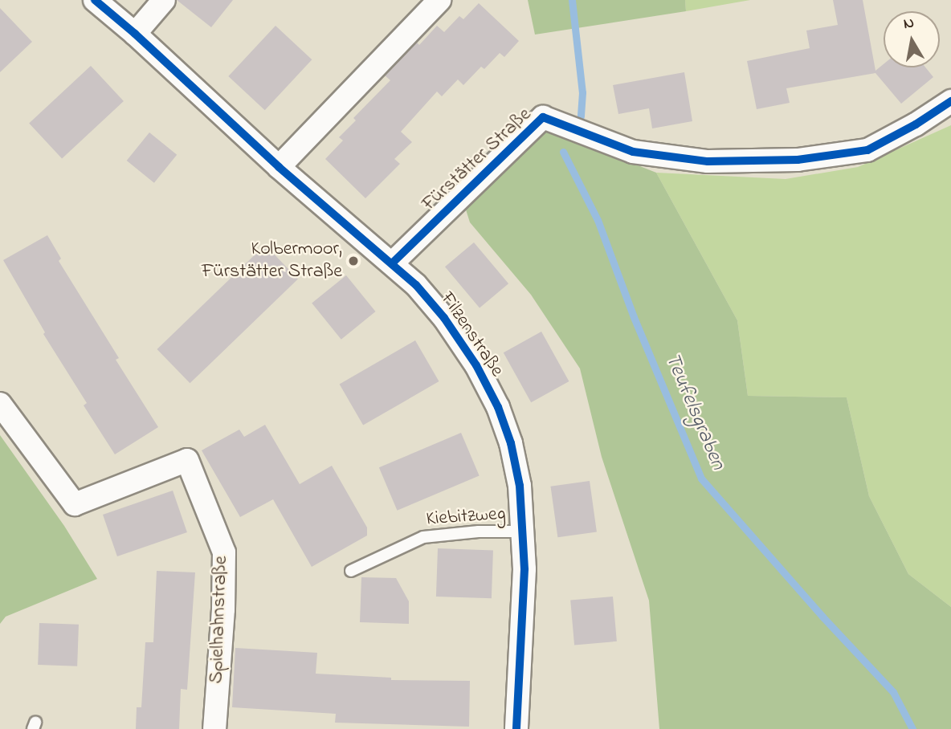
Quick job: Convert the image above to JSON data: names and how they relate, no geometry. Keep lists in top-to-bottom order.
{
  "streets": {
    "street": ["Fürstätter Straße", "Filzenstraße", "Spielhahnstraße"],
    "lane": ["Kiebitzweg"]
  },
  "crossings": [
    ["Fürstätter Straße", "Filzenstraße"],
    ["Filzenstraße", "Kiebitzweg"]
  ],
  "water": ["Teufelsgraben"],
  "places": ["Kolbermoor, Fürstätter Straße"],
  "north": "top"
}
